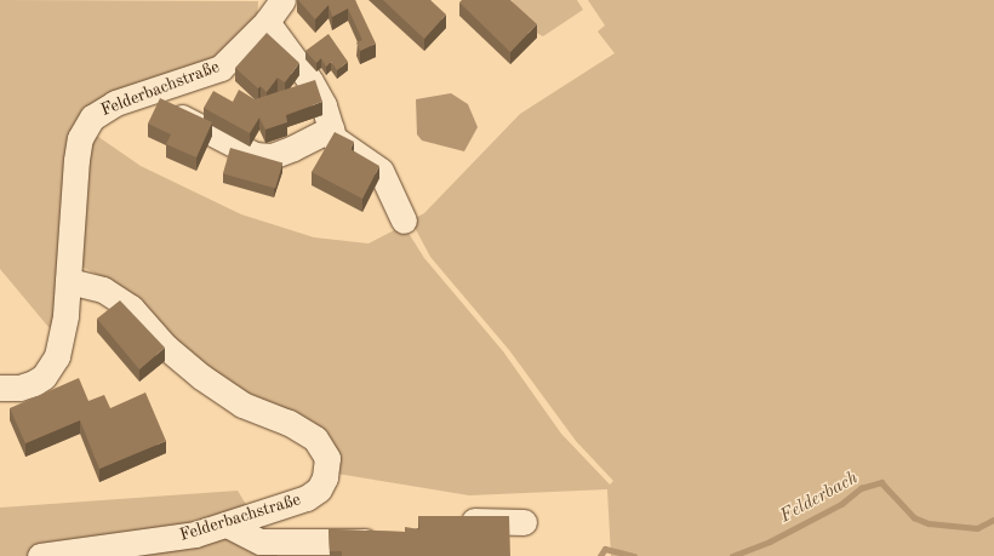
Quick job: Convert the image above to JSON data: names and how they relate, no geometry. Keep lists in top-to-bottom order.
{
  "streets": {
    "street": ["Felderbachstraße"]
  },
  "water": ["Felderbach"]
}
